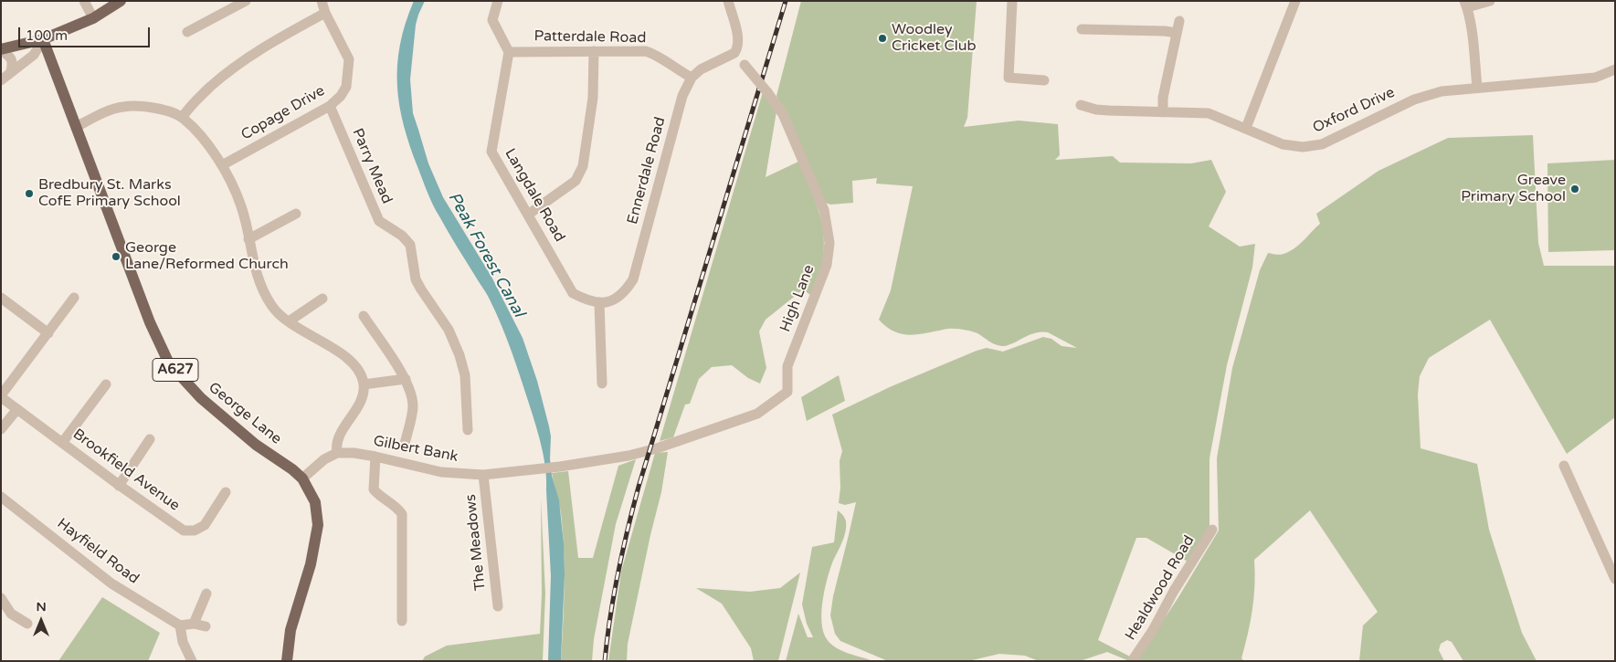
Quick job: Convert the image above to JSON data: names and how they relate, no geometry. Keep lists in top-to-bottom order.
{
  "streets": {
    "main road": ["A627", "George Lane"],
    "street": [
      "Patterdale Road",
      "Oxford Drive",
      "Copage Drive",
      "Parry Mead",
      "Ennerdale Road",
      "Langdale Road",
      "High Lane",
      "Gilbert Bank",
      "Brookfield Avenue",
      "The Meadows",
      "Hayfield Road",
      "Healdwood Road"
    ]
  },
  "crossings": [
    ["Patterdale Road", "Ennerdale Road"],
    ["Patterdale Road", "Langdale Road"],
    ["Copage Drive", "Parry Mead"],
    ["Ennerdale Road", "Langdale Road"],
    ["High Lane", "Gilbert Bank"],
    ["Gilbert Bank", "The Meadows"]
  ],
  "water": ["Peak Forest Canal"],
  "places": [
    "Woodley Cricket Club",
    "Greave Primary School",
    "Bredbury St. Marks CofE Primary School",
    "George Lane/Reformed Church"
  ],
  "scale_bar": "100 m",
  "north": "top"
}
